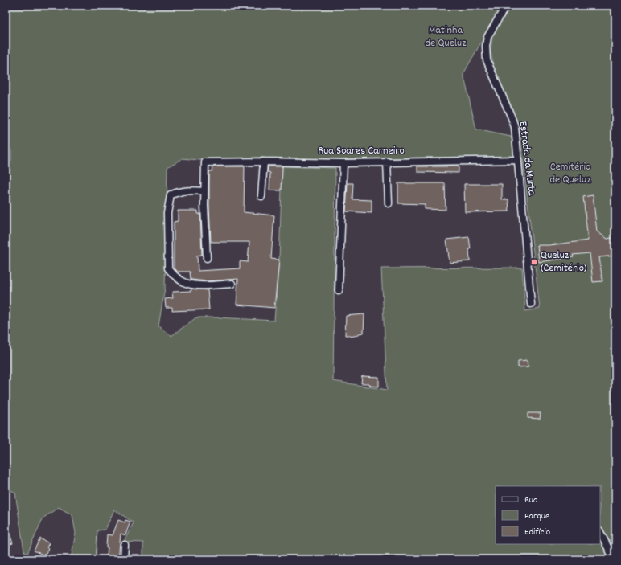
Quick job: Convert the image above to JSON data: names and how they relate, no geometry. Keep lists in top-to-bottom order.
{
  "streets": {
    "street": ["Rua Soares Carneiro", "Estrada da Murta"]
  },
  "crossings": [
    ["Rua Soares Carneiro", "Estrada da Murta"]
  ],
  "parks": ["Matinha de Queluz", "Cemitério de Queluz"],
  "places": {
    "transit": ["Queluz (Cemitério)"]
  },
  "legend": ["Rua", "Parque", "Edifício"]
}
